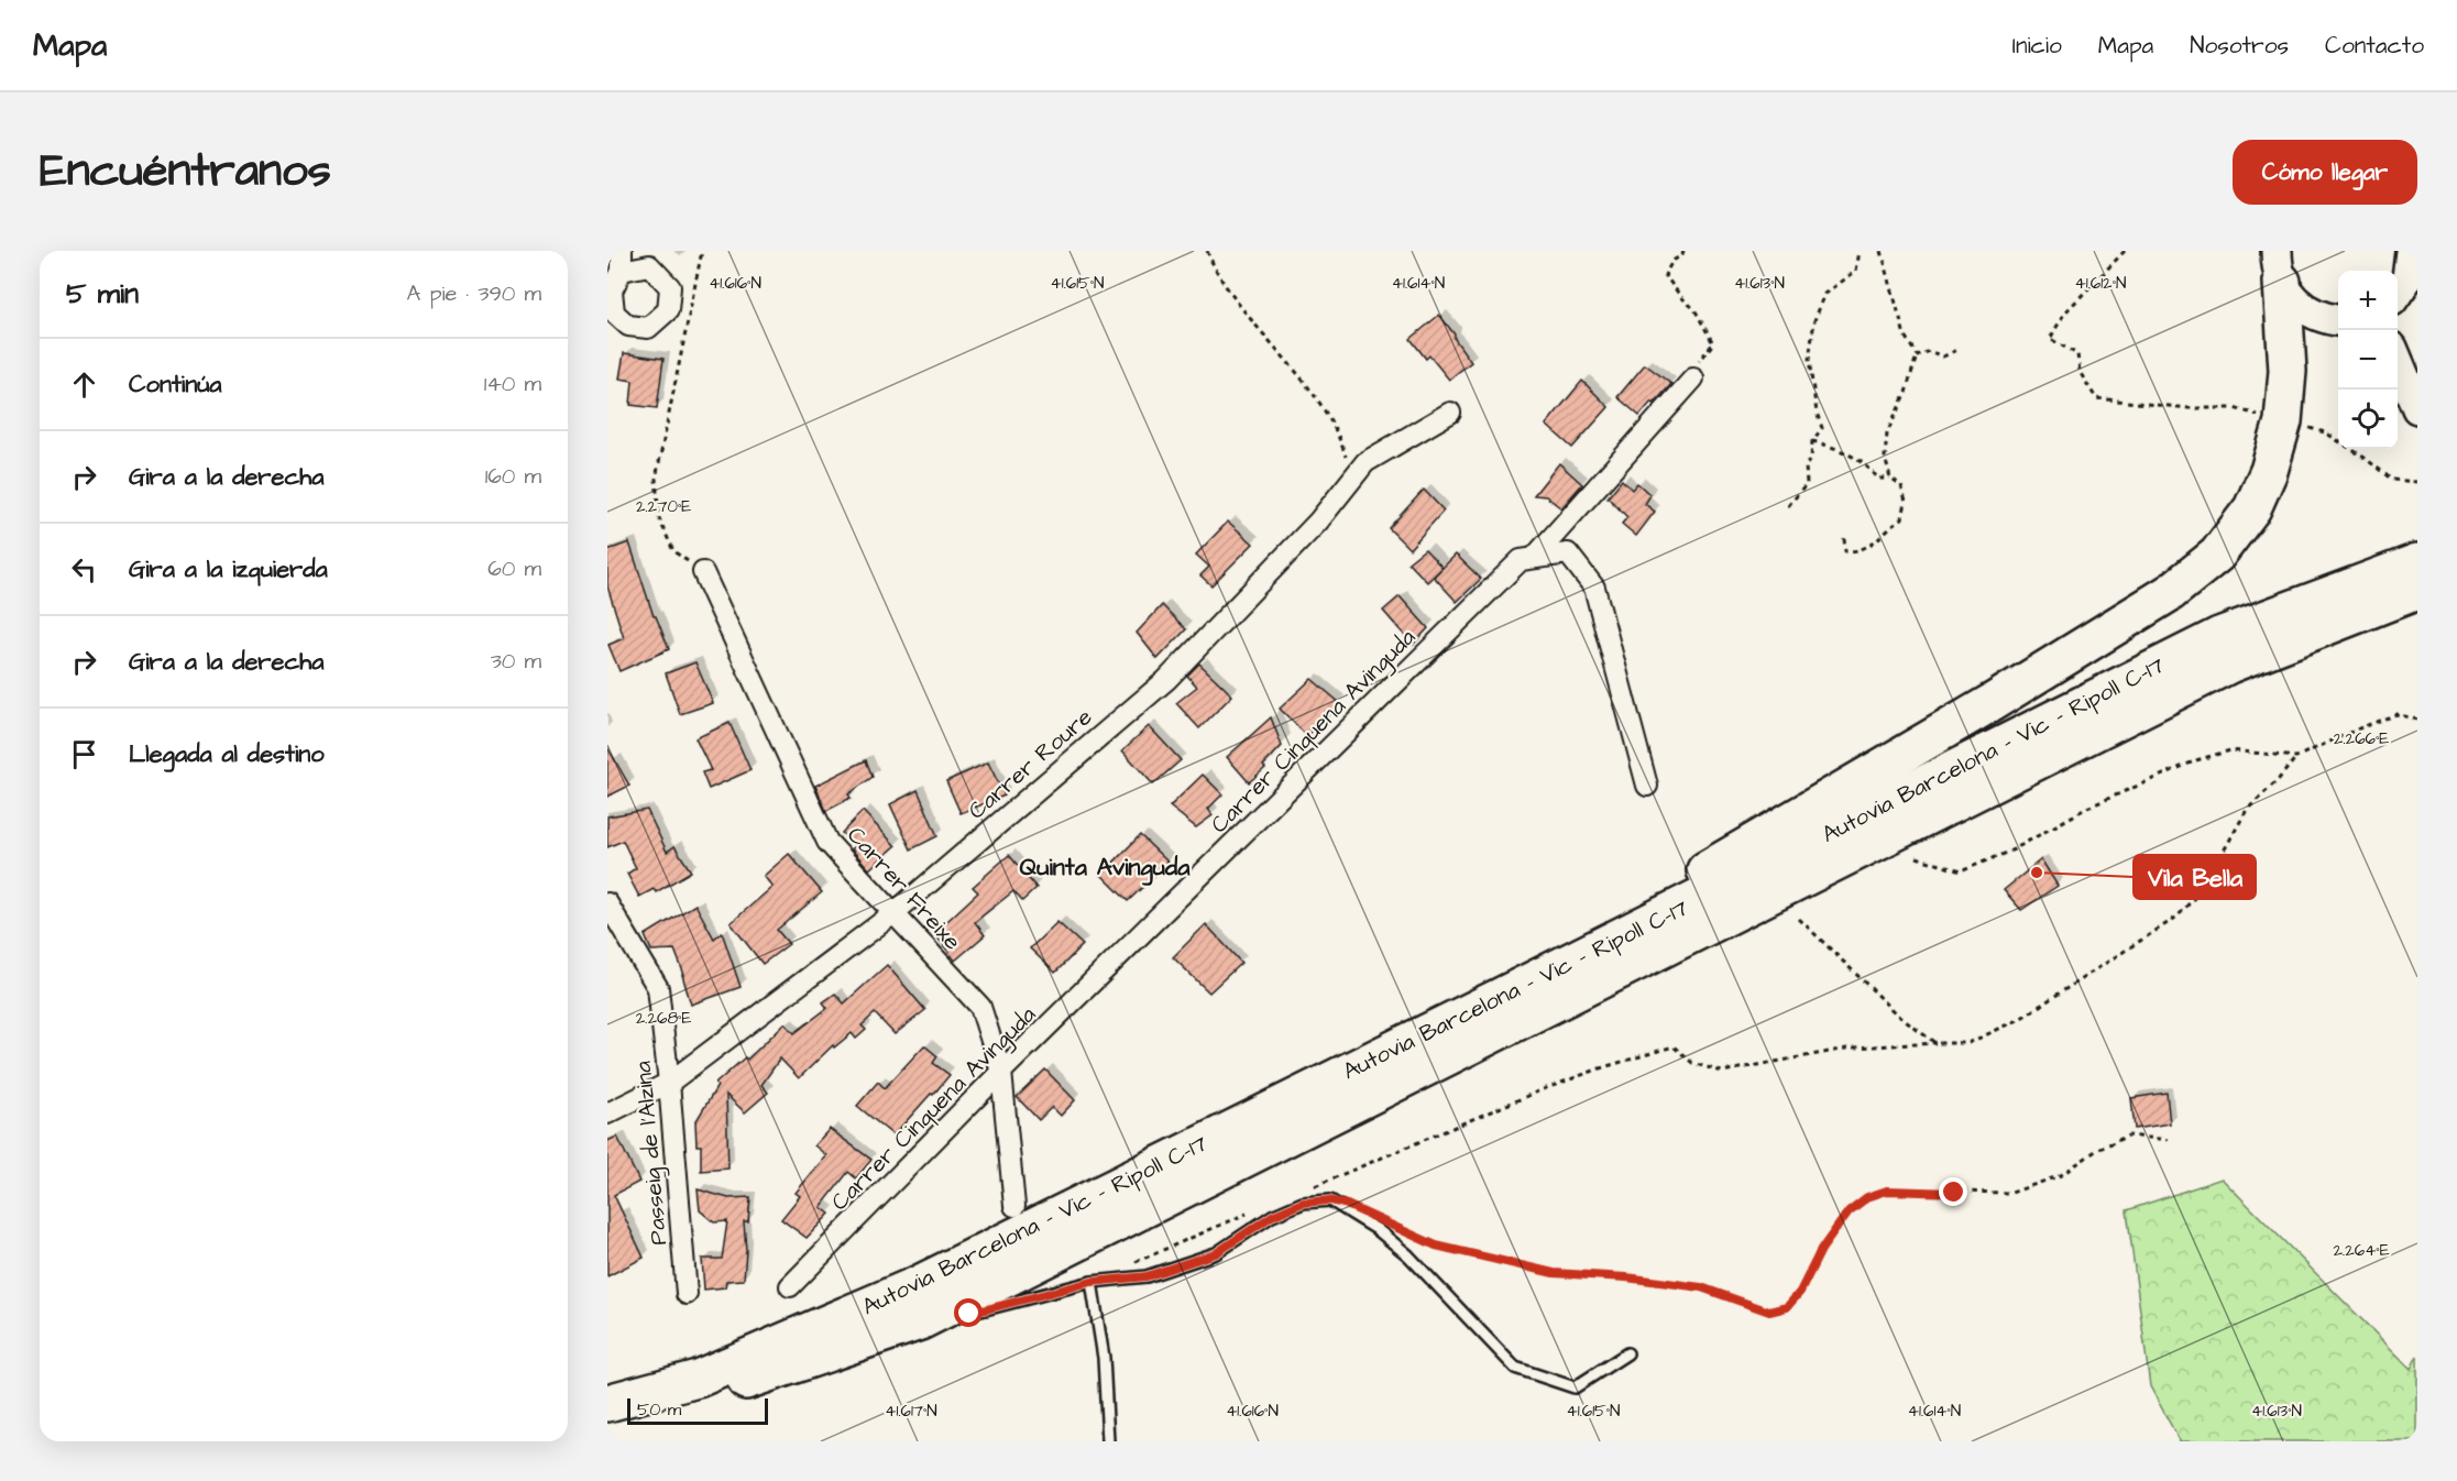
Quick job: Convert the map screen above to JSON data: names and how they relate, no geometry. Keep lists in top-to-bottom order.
{
  "streets": {
    "highway": ["Autovia Barcelona - Vic - Ripoll C-17"],
    "street": [
      "Carrer Cinquena Avinguda",
      "Carrer Roure",
      "Carrer Freixe",
      "Passeig de l'Alzina"
    ]
  },
  "crossings": [
    ["Carrer Cinquena Avinguda", "Carrer Freixe"],
    ["Carrer Roure", "Carrer Freixe"],
    ["Carrer Roure", "Passeig de l'Alzina"]
  ],
  "districts": ["Quinta Avinguda"],
  "places": ["Vila Bella"],
  "scale_bar": "50 m",
  "page": {
    "header": "Mapa",
    "nav": [
      "Inicio",
      "Mapa",
      "Nosotros",
      "Contacto"
    ],
    "title": "Encuéntranos",
    "buttons": "Cómo llegar",
    "heading": ["5 min", "A pie · 390 m"],
    "map_buttons": ["+", "−"],
    "list": [
      ["Continúa", "140 m"],
      ["Gira a la derecha", "160 m"],
      ["Gira a la izquierda", "60 m"],
      ["Gira a la derecha", "30 m"],
      "Llegada al destino"
    ],
    "scale": "50 m"
  },
  "coordinates": [
    "41.616°N",
    "41.615°N",
    "41.614°N",
    "41.613°N",
    "41.612°N",
    "2.270°E",
    "2.266°E",
    "2.268°E",
    "2.264°E",
    "41.617°N"
  ]
}
